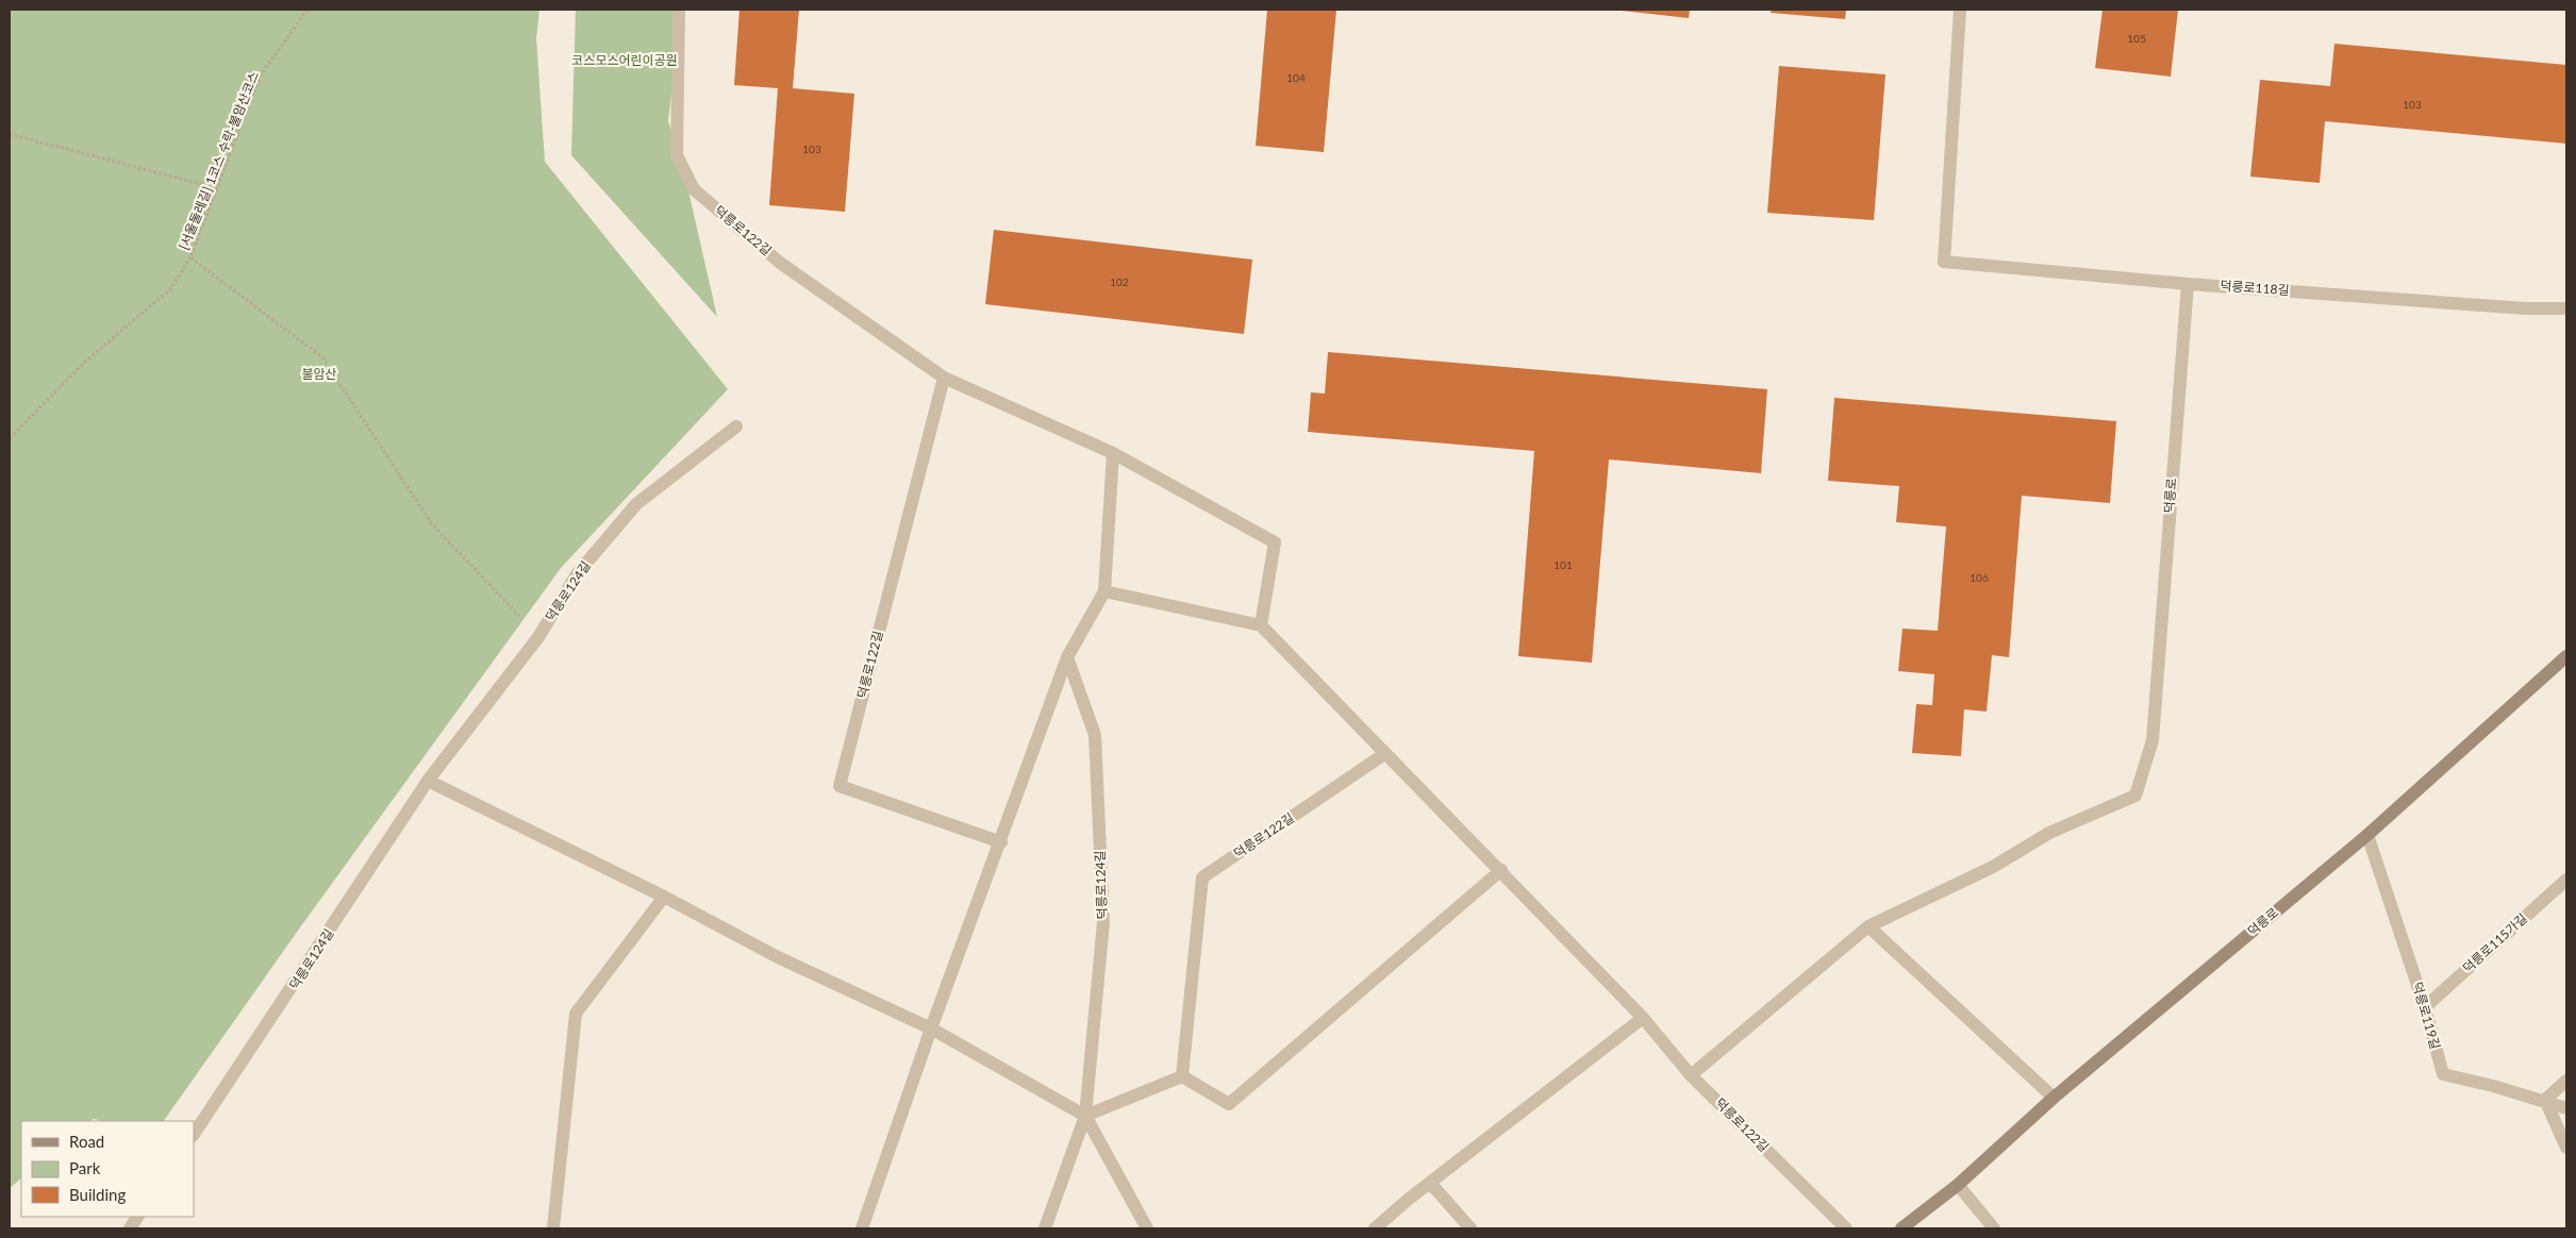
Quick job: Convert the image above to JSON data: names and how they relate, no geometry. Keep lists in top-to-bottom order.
{
  "streets": {
    "main road": ["덕릉로"],
    "street": [
      "덕릉로122길",
      "덕릉로118길",
      "덕릉로124길",
      "덕릉로115가길",
      "덕릉로119길"
    ],
    "path": ["[서울둘레길] 1코스 수락-불암산코스"]
  },
  "crossings": [
    ["[서울둘레길] 1코스 수락-불암산코스", "덕릉로124길"],
    ["덕릉로122길", "덕릉로"],
    ["덕릉로118길", "덕릉로"],
    ["덕릉로", "덕릉로119길"],
    ["덕릉로115가길", "덕릉로119길"]
  ],
  "parks": ["코스모스어린이공원", "불암산"],
  "house_numbers": [
    "105",
    "104",
    "103",
    "103",
    "102",
    "101",
    "106"
  ],
  "legend": ["Road", "Park", "Building"]
}
